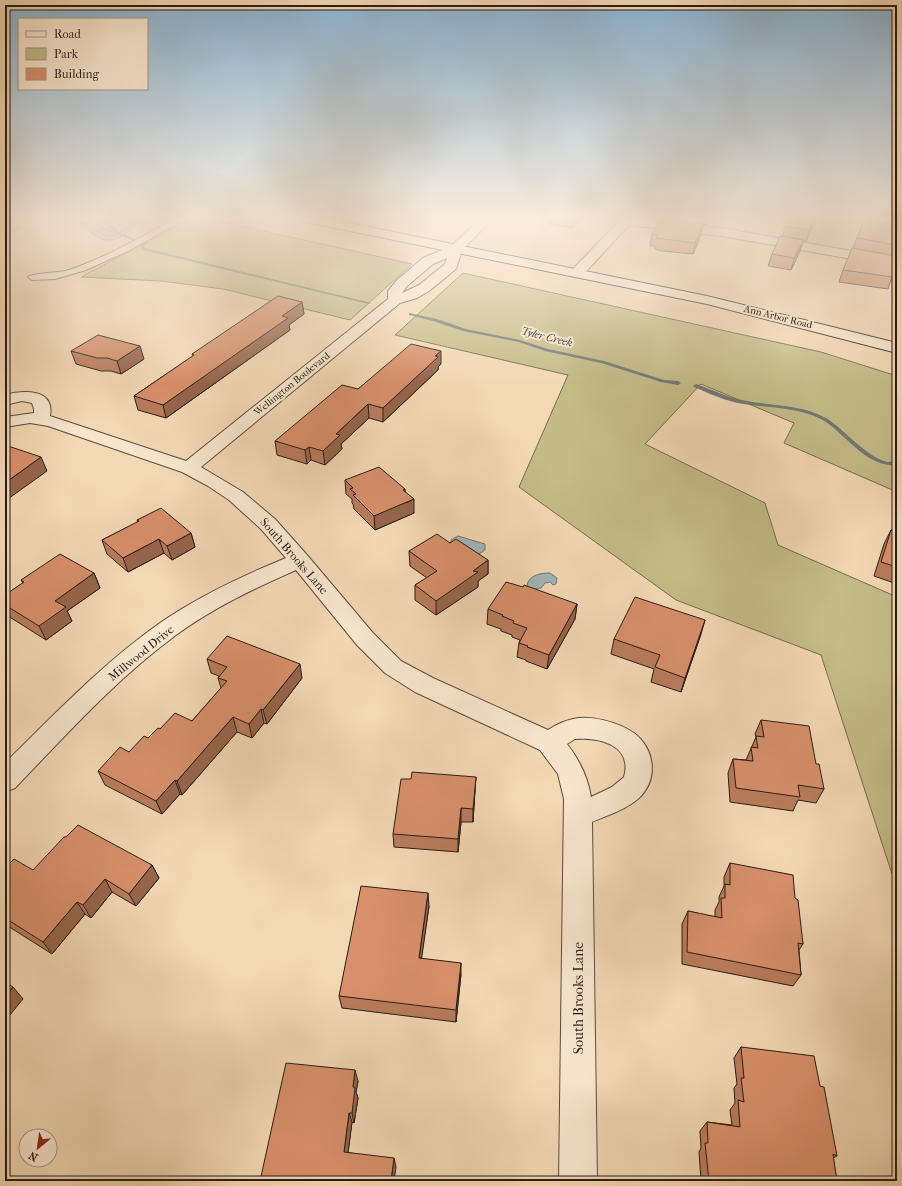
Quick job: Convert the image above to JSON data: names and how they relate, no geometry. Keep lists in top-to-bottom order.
{
  "streets": {
    "street": [
      "Ann Arbor Road",
      "Wellington Boulevard",
      "South Brooks Lane",
      "Millwood Drive"
    ]
  },
  "crossings": [
    ["Wellington Boulevard", "South Brooks Lane"],
    ["South Brooks Lane", "Millwood Drive"]
  ],
  "water": ["Tyler Creek"],
  "legend": ["Road", "Park", "Building"],
  "north": "bottom left"
}
